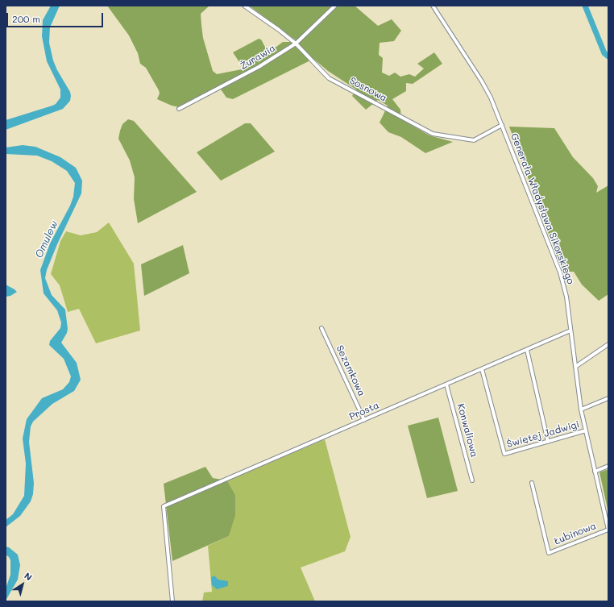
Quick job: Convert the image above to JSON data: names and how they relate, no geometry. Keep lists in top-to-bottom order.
{
  "streets": {
    "street": [
      "Żurawia",
      "Sosnowa",
      "Generała Władysława Sikorskiego",
      "Sezamkowa",
      "Prosta",
      "Konwaliowa",
      "Świętej Jadwigi",
      "Łubinowa"
    ]
  },
  "crossings": [
    ["Żurawia", "Sosnowa"],
    ["Sosnowa", "Generała Władysława Sikorskiego"],
    ["Generała Władysława Sikorskiego", "Prosta"],
    ["Generała Władysława Sikorskiego", "Świętej Jadwigi"],
    ["Generała Władysława Sikorskiego", "Łubinowa"],
    ["Sezamkowa", "Prosta"],
    ["Prosta", "Konwaliowa"],
    ["Prosta", "Świętej Jadwigi"]
  ],
  "water": ["Omulew"],
  "scale_bar": "200 m",
  "north": "top right"
}
